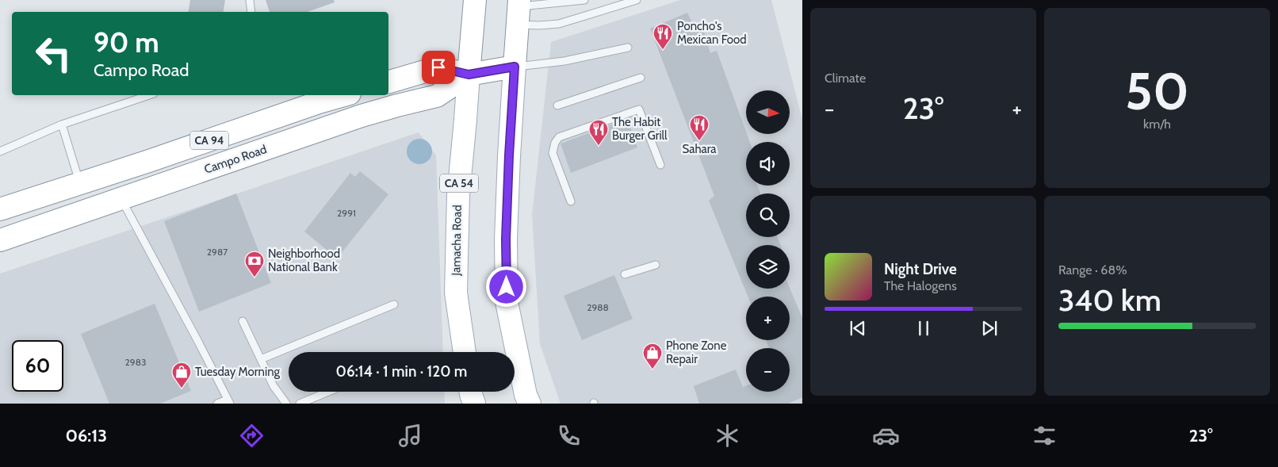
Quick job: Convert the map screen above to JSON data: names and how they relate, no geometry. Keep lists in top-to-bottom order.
{
  "streets": {
    "main road": [
      "CA 94",
      "Campo Road",
      "CA 54",
      "Jamacha Road"
    ]
  },
  "crossings": [
    ["Campo Road", "Jamacha Road"]
  ],
  "places": {
    "restaurant": ["Poncho's Mexican Food", "Sahara", "The Habit Burger Grill"],
    "bank": ["Neighborhood National Bank"],
    "shop": ["Phone Zone Repair", "Tuesday Morning"]
  },
  "house_numbers": [
    "2991",
    "2987",
    "2988",
    "2983"
  ],
  "north": "right",
  "page": {
    "tile": [
      "Climate",
      ["50", "km/h"],
      ["Range · 68%", "340 km"]
    ],
    "turn": ["90 m", "Campo Road"],
    "map_buttons": ["+", "−"],
    "heat": ["−", "23°", "+"],
    "song": ["Night Drive", "The Halogens"],
    "limit": "60",
    "trip": "06:14 · 1 min · 120 m",
    "tabs": ["06:13", "23°"]
  }
}
